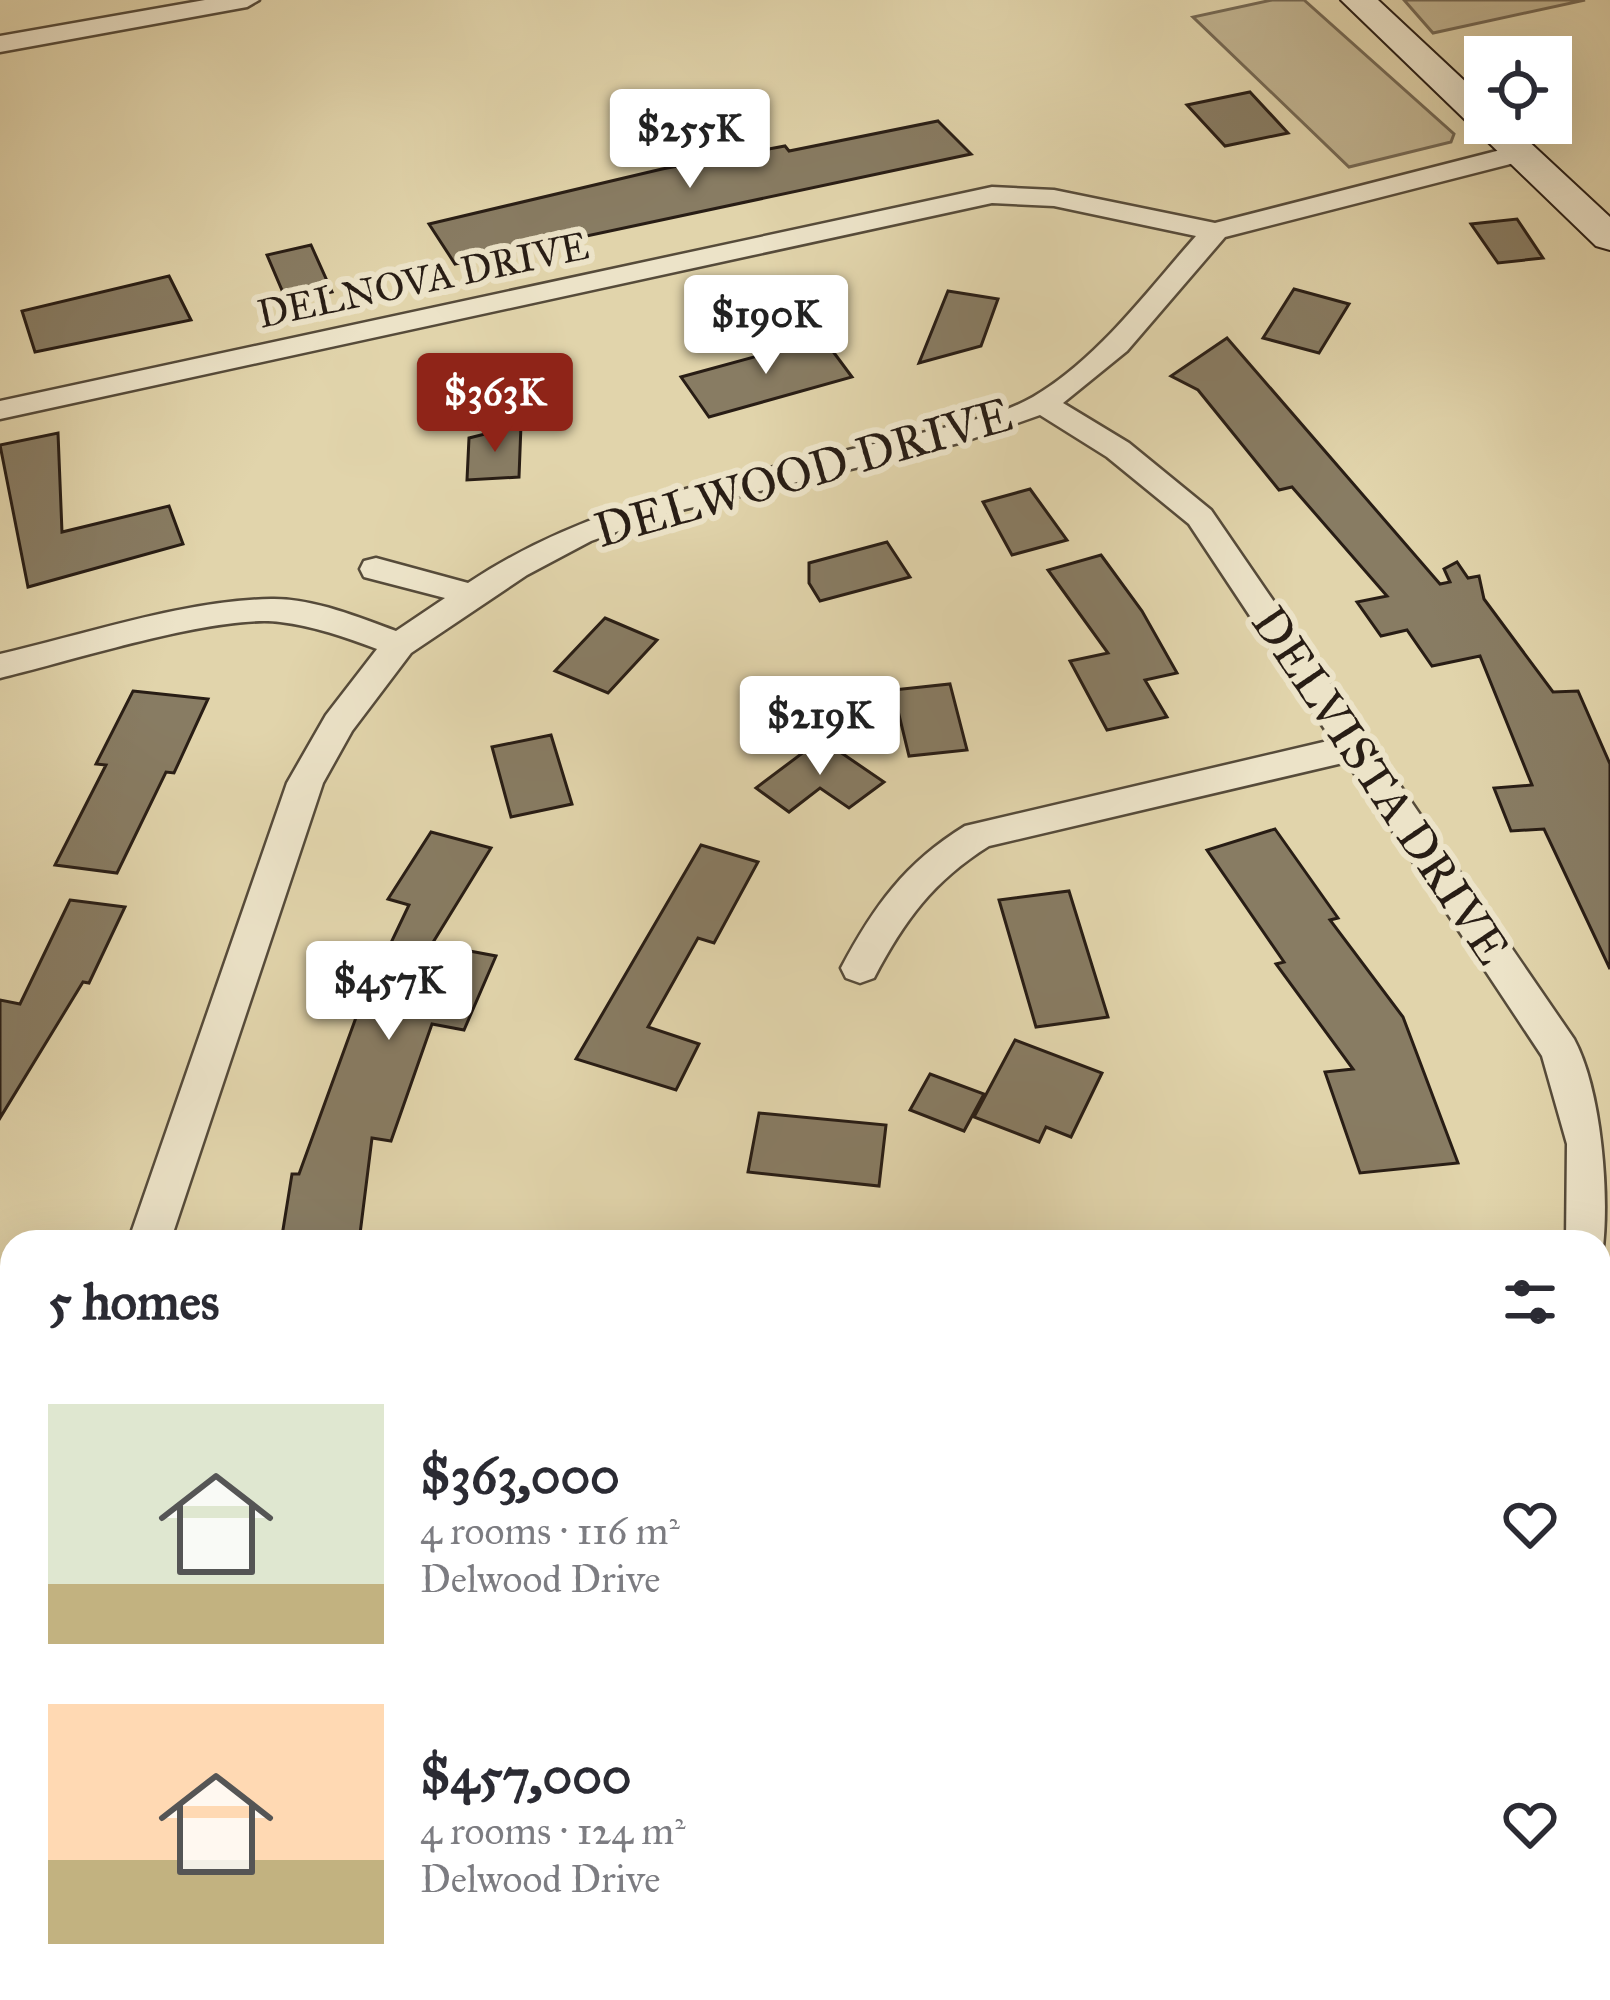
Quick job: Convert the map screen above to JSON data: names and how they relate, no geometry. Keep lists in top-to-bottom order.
{
  "streets": {
    "street": ["DELNOVA DRIVE", "DELWOOD DRIVE", "DELVISTA DRIVE"]
  },
  "crossings": [
    ["DELNOVA DRIVE", "DELWOOD DRIVE"],
    ["DELWOOD DRIVE", "DELVISTA DRIVE"]
  ],
  "page": {
    "price": [
      "$255K",
      "$190K",
      "$363K",
      "$219K",
      "$457K"
    ],
    "heading": "5 homes",
    "list": [
      {
        "name": "$363,000",
        "note": "4 rooms · 116 m² · Delwood Drive"
      },
      {
        "name": "$457,000",
        "note": "4 rooms · 124 m² · Delwood Drive"
      }
    ]
  }
}
